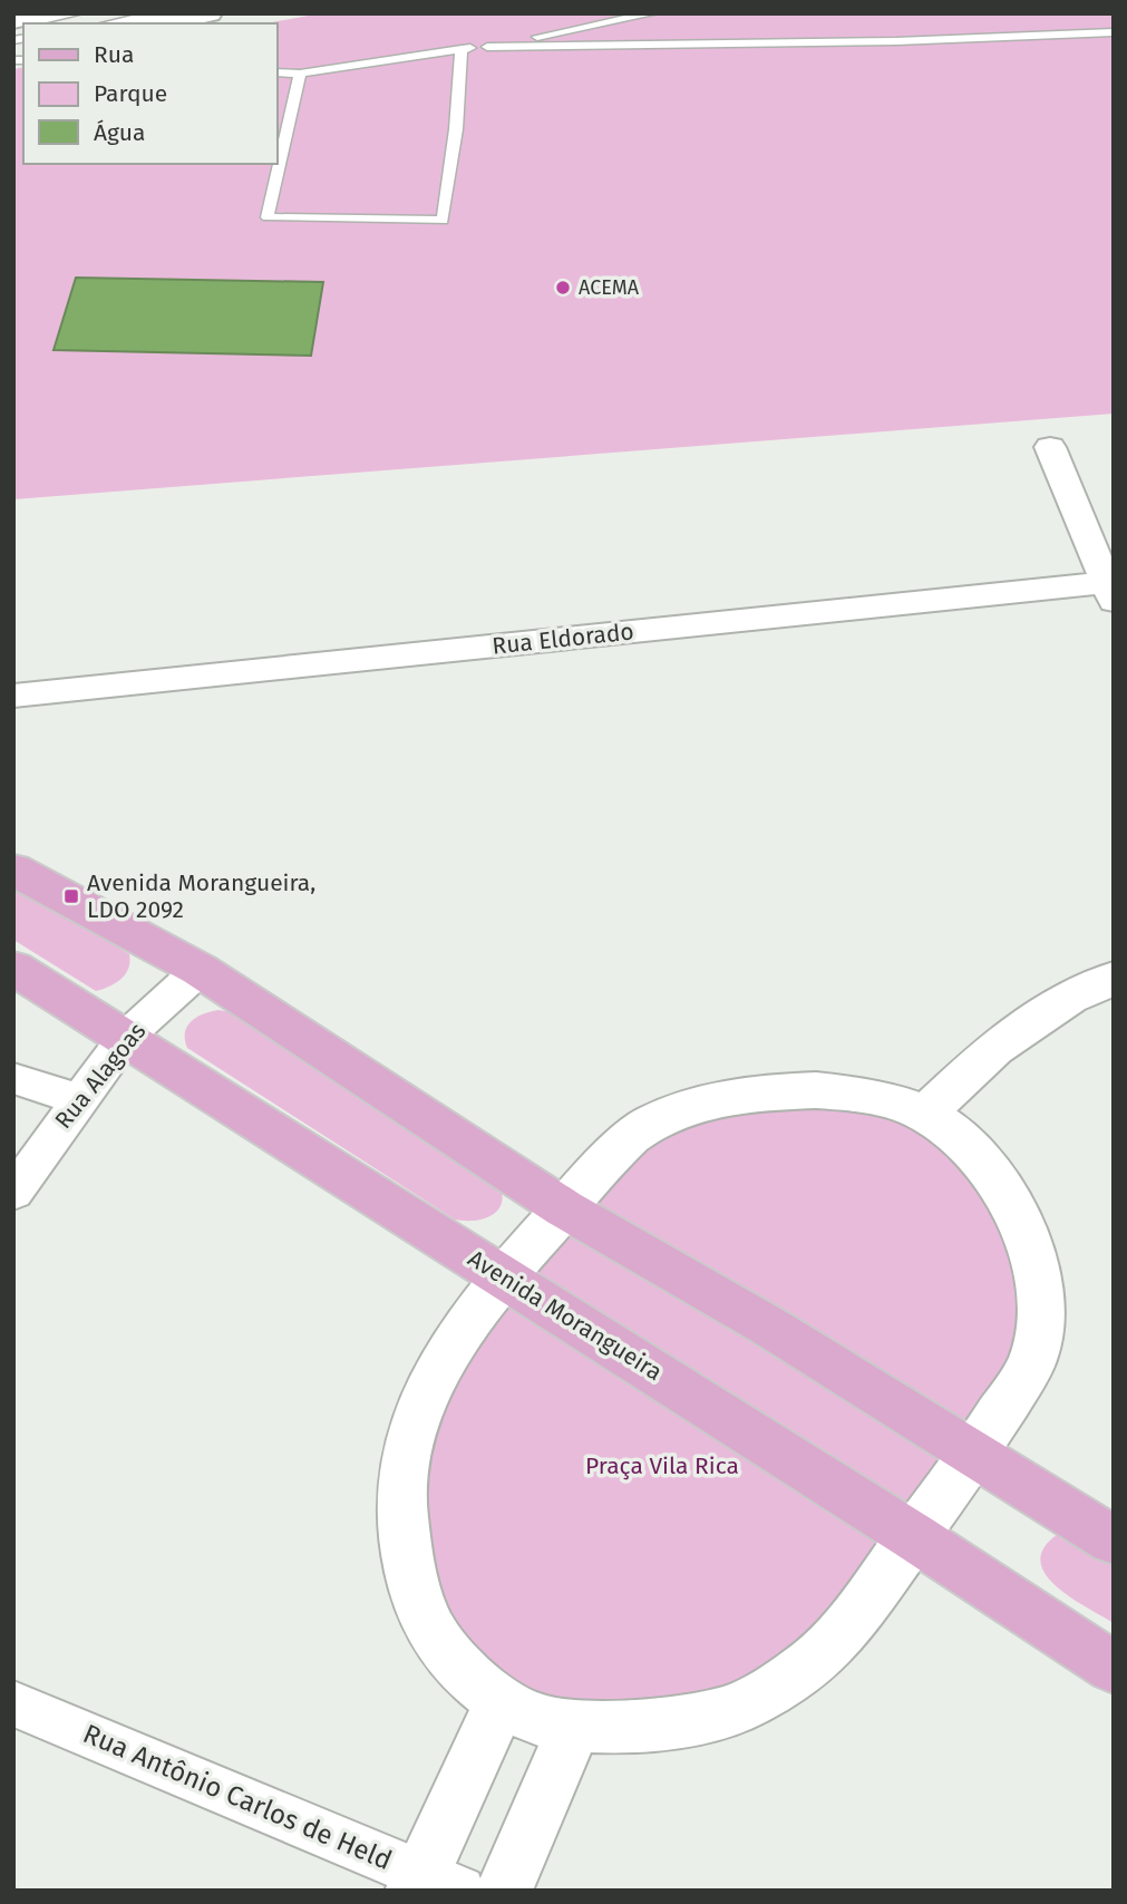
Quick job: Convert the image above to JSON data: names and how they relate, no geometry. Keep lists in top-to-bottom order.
{
  "streets": {
    "main road": ["Avenida Morangueira"],
    "street": ["Rua Eldorado", "Rua Alagoas", "Rua Antônio Carlos de Held"]
  },
  "crossings": [
    ["Rua Alagoas", "Avenida Morangueira"]
  ],
  "parks": ["Praça Vila Rica"],
  "places": {
    "other": ["ACEMA"],
    "transit": ["Avenida Morangueira, LDO 2092"]
  },
  "legend": ["Rua", "Parque", "Água"]
}
